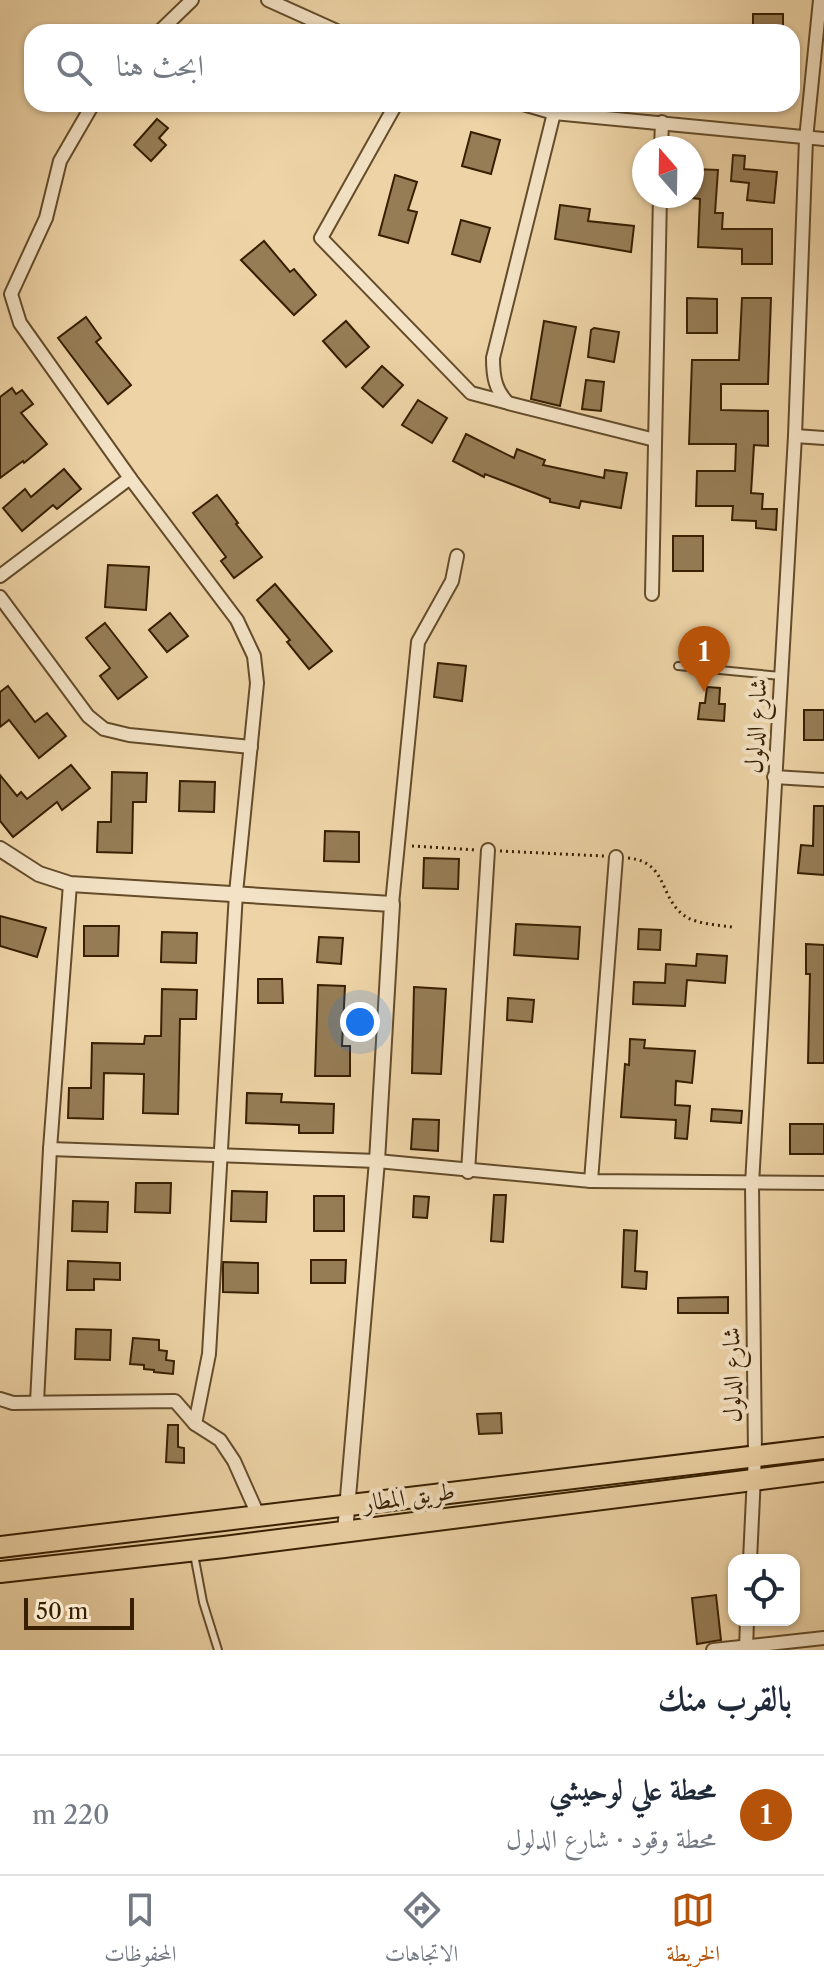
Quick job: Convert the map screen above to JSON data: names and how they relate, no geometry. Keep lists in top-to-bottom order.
{
  "streets": {
    "highway": ["طريق المطار"],
    "street": ["شارع الدلول"]
  },
  "crossings": [
    ["شارع الدلول", "طريق المطار"]
  ],
  "scale_bar": "50 m",
  "north": "top",
  "page": {
    "search": "ابحث هنا",
    "pins": "1",
    "scale": "50 m",
    "heading": "بالقرب منك",
    "list": [
      {
        "mark": "1",
        "name": "محطة علي لوحيشي",
        "note": "محطة وقود · شارع الدلول",
        "value": "220 m"
      }
    ],
    "nav": ["الخريطة", "الاتجاهات", "المحفوظات"]
  }
}
